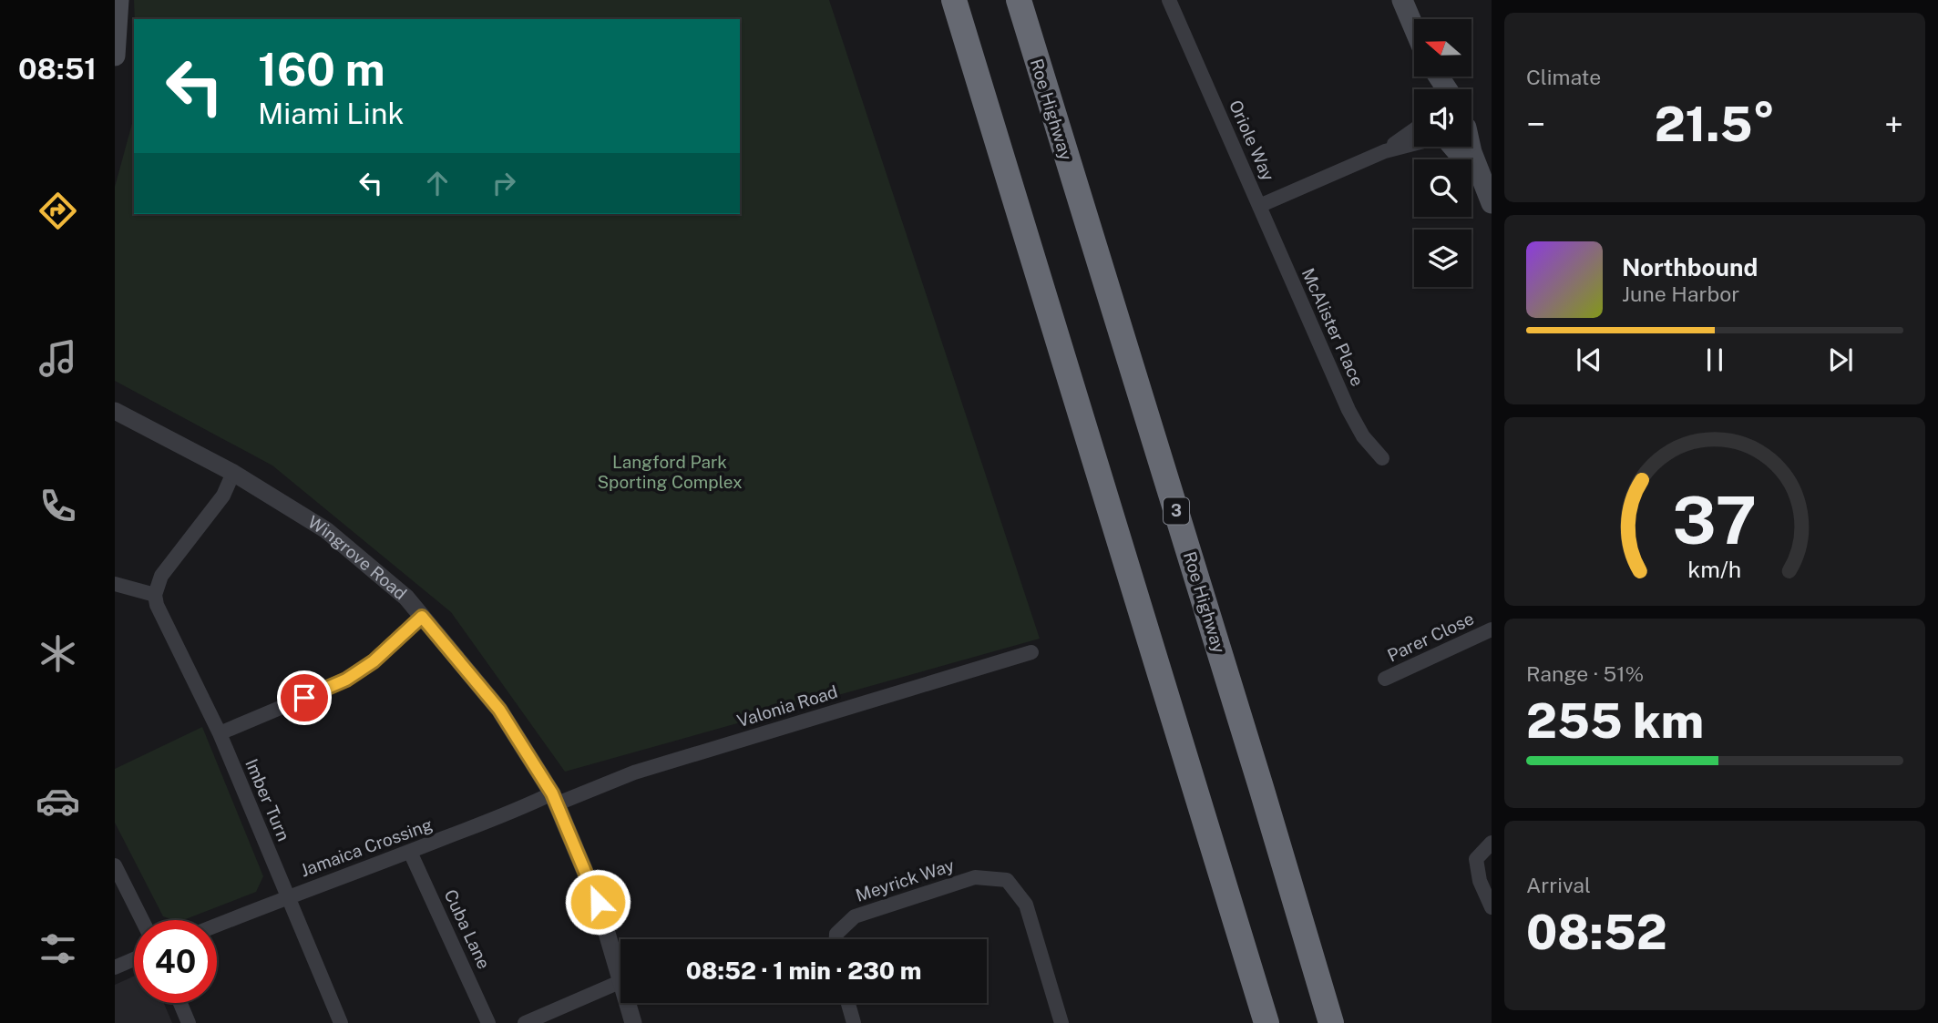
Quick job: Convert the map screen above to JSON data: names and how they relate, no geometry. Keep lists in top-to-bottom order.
{
  "streets": {
    "highway": ["Roe Highway", "3"],
    "street": [
      "Oriole Way",
      "McAlister Place",
      "Wingrove Road",
      "Parer Close",
      "Valonia Road",
      "Imber Turn",
      "Jamaica Crossing",
      "Meyrick Way",
      "Cuba Lane"
    ]
  },
  "crossings": [
    ["Oriole Way", "McAlister Place"],
    ["Wingrove Road", "Valonia Road"],
    ["Wingrove Road", "Jamaica Crossing"],
    ["Valonia Road", "Jamaica Crossing"],
    ["Imber Turn", "Jamaica Crossing"],
    ["Jamaica Crossing", "Cuba Lane"]
  ],
  "parks": ["Langford Park Sporting Complex"],
  "north": "left",
  "page": {
    "tabs": "08:51",
    "tile": [
      "Climate",
      ["Range · 51%", "255 km"],
      ["Arrival", "08:52"]
    ],
    "turn": ["160 m", "Miami Link"],
    "heat": ["−", "21.5°", "+"],
    "song": ["Northbound", "June Harbor"],
    "limit": "40",
    "trip": "08:52 · 1 min · 230 m",
    "gauge": ["37", "km/h"]
  }
}
